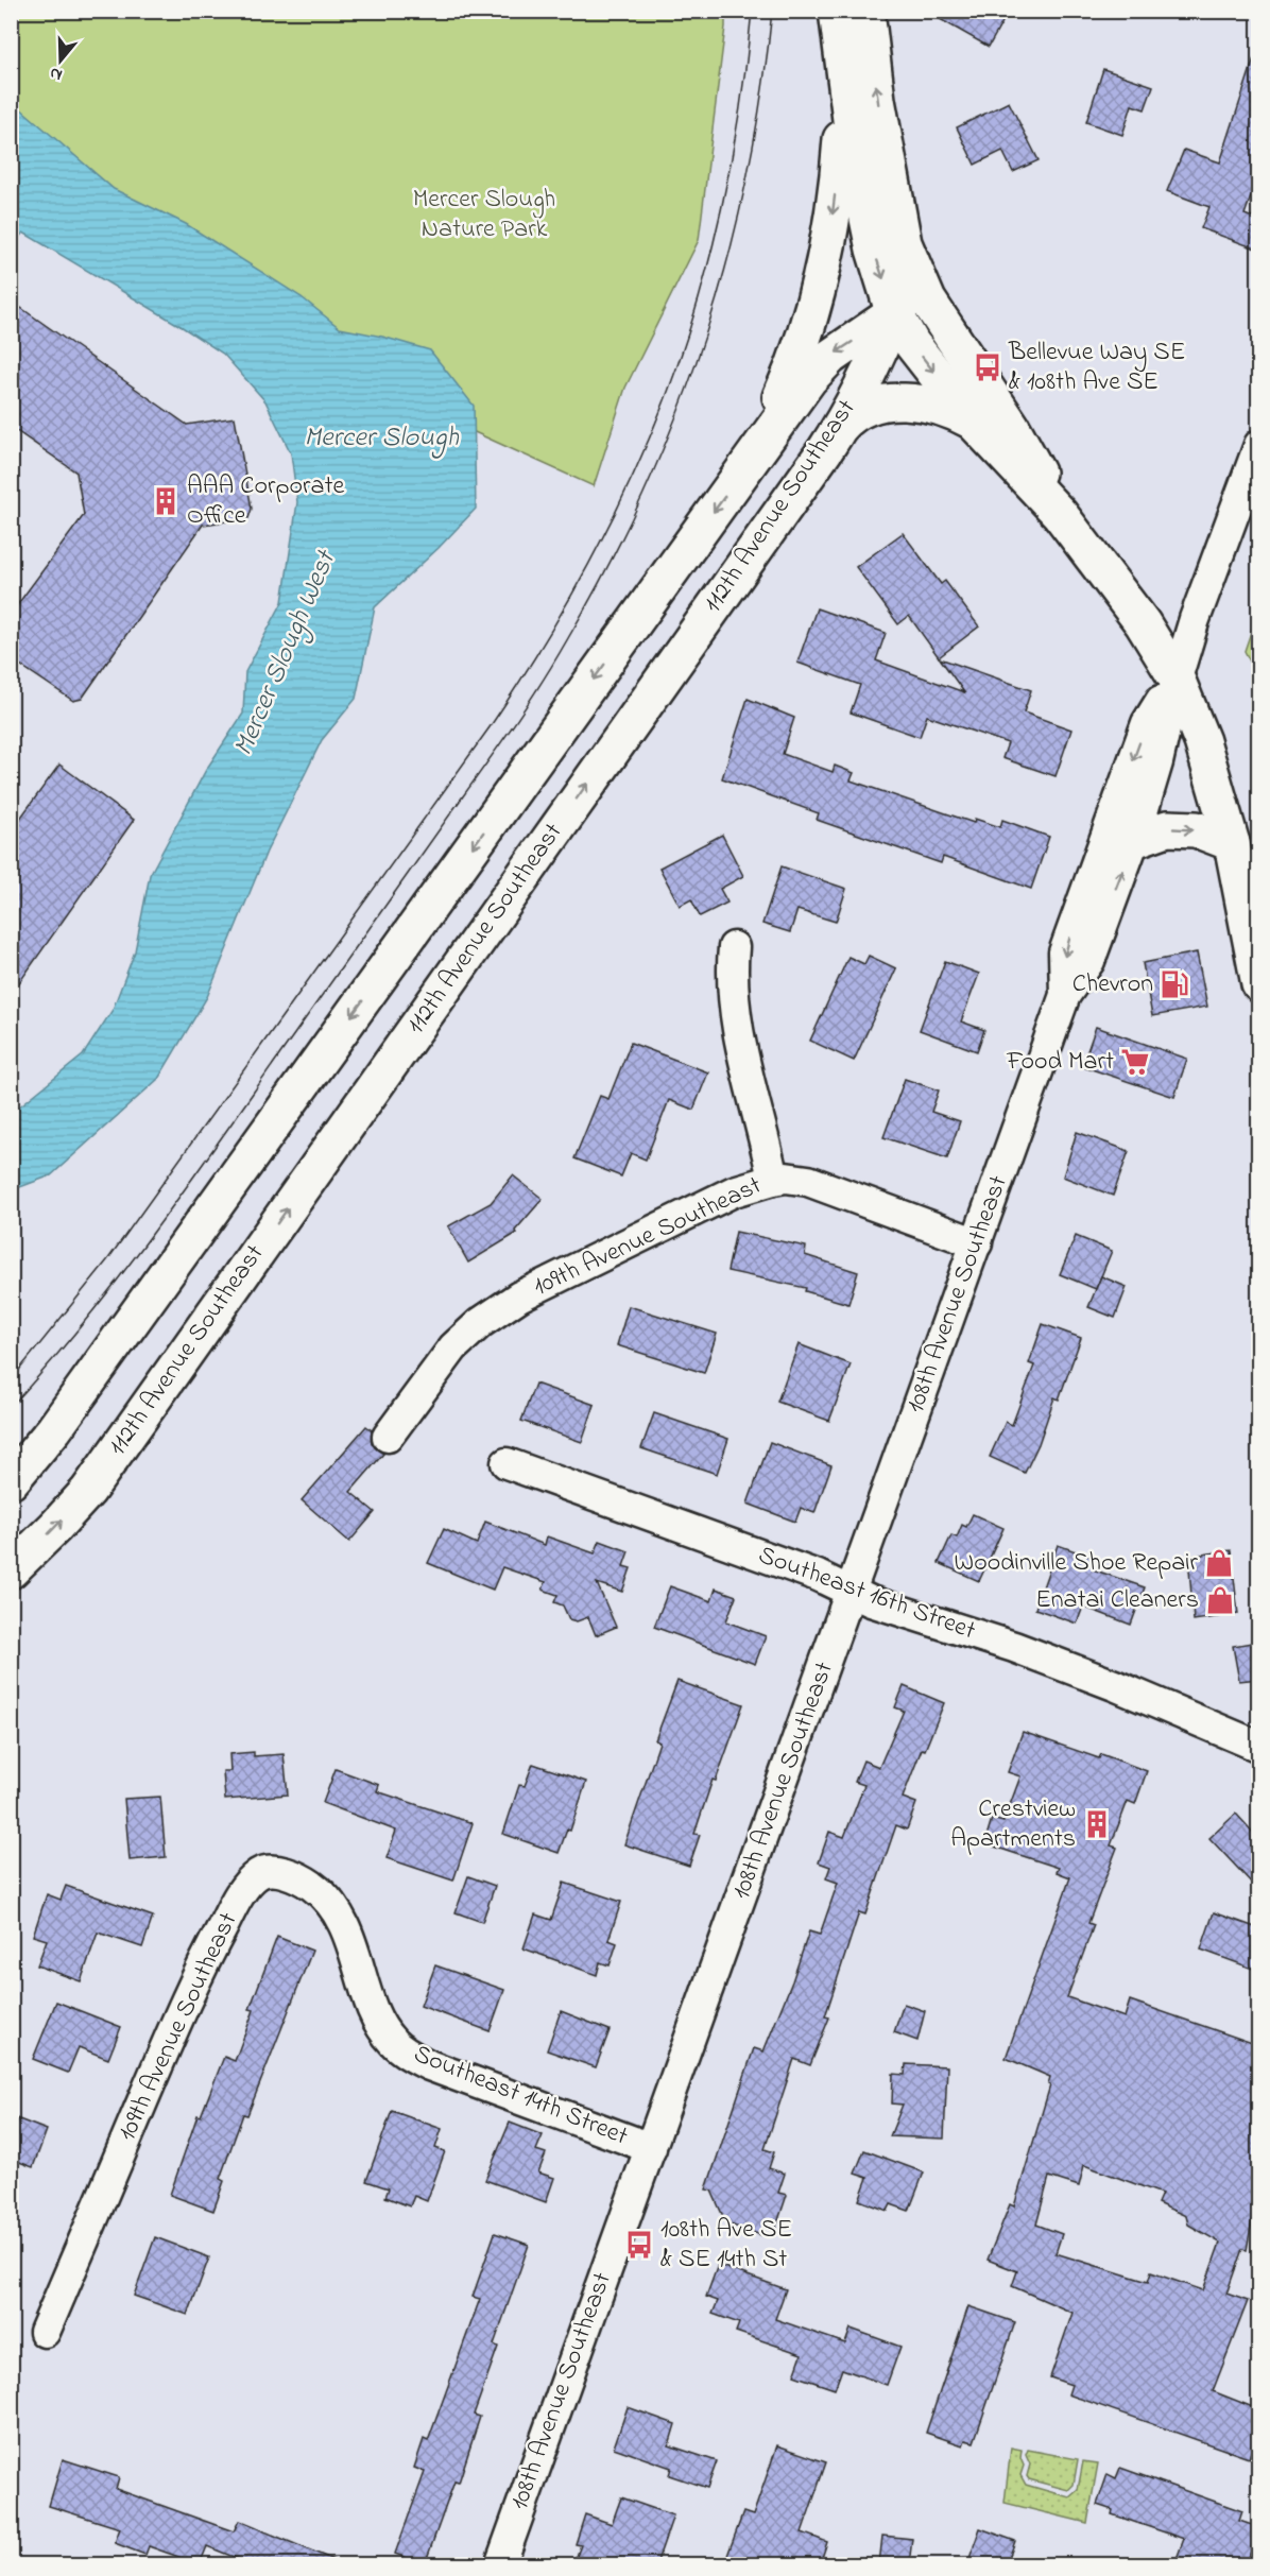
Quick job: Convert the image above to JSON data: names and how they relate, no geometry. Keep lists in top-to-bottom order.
{
  "streets": {
    "main road": ["112th Avenue Southeast"],
    "street": [
      "109th Avenue Southeast",
      "108th Avenue Southeast",
      "Southeast 16th Street",
      "Southeast 14th Street"
    ]
  },
  "crossings": [
    ["109th Avenue Southeast", "Southeast 14th Street"],
    ["108th Avenue Southeast", "Southeast 16th Street"],
    ["108th Avenue Southeast", "Southeast 14th Street"]
  ],
  "water": ["Mercer Slough", "Mercer Slough West"],
  "parks": ["Mercer Slough Nature Park"],
  "places": {
    "bus stop": ["Bellevue Way SE & 108th Ave SE", "108th Ave SE & SE 14th St"],
    "building": ["AAA Corporate Office", "Crestview Apartments"],
    "fuel station": ["Chevron"],
    "supermarket": ["Food Mart"],
    "shop": ["Woodinville Shoe Repair", "Enatai Cleaners"]
  },
  "north": "bottom"
}
